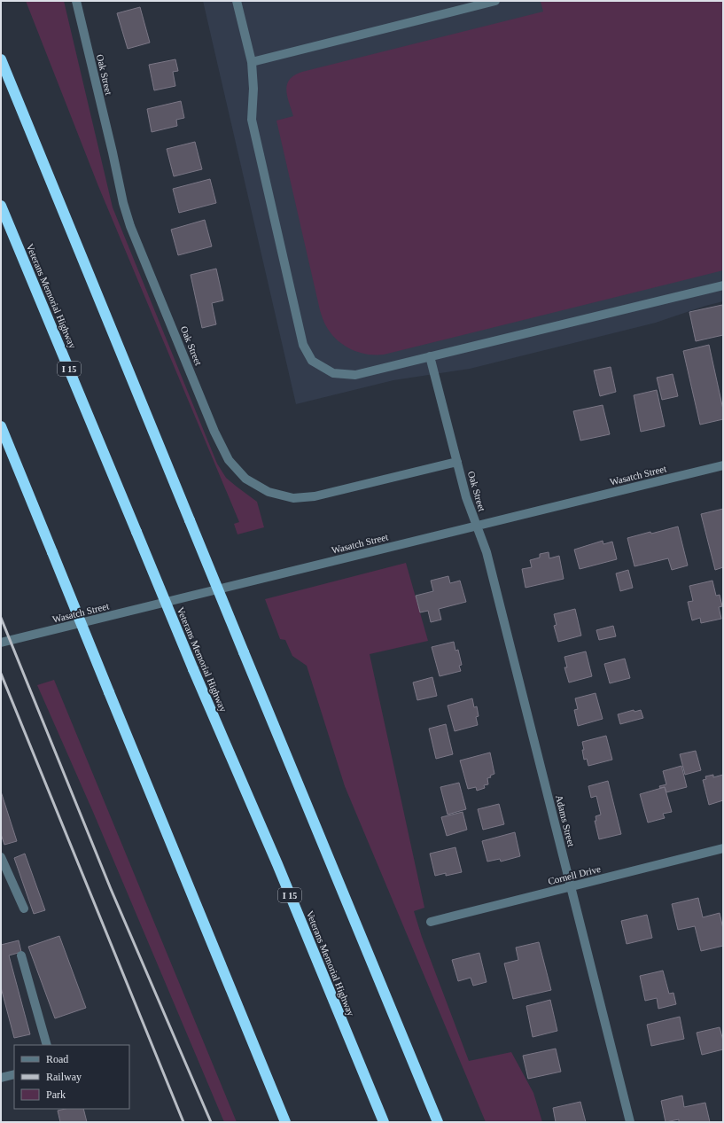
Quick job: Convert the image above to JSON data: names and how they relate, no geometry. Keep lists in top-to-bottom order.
{
  "streets": {
    "highway": ["Veterans Memorial Highway", "I 15"],
    "street": [
      "Oak Street",
      "Wasatch Street",
      "Adams Street",
      "Cornell Drive"
    ]
  },
  "crossings": [
    ["Oak Street", "Wasatch Street"],
    ["Oak Street", "Adams Street"],
    ["Wasatch Street", "Adams Street"],
    ["Adams Street", "Cornell Drive"]
  ],
  "legend": ["Road", "Railway", "Park"]
}
